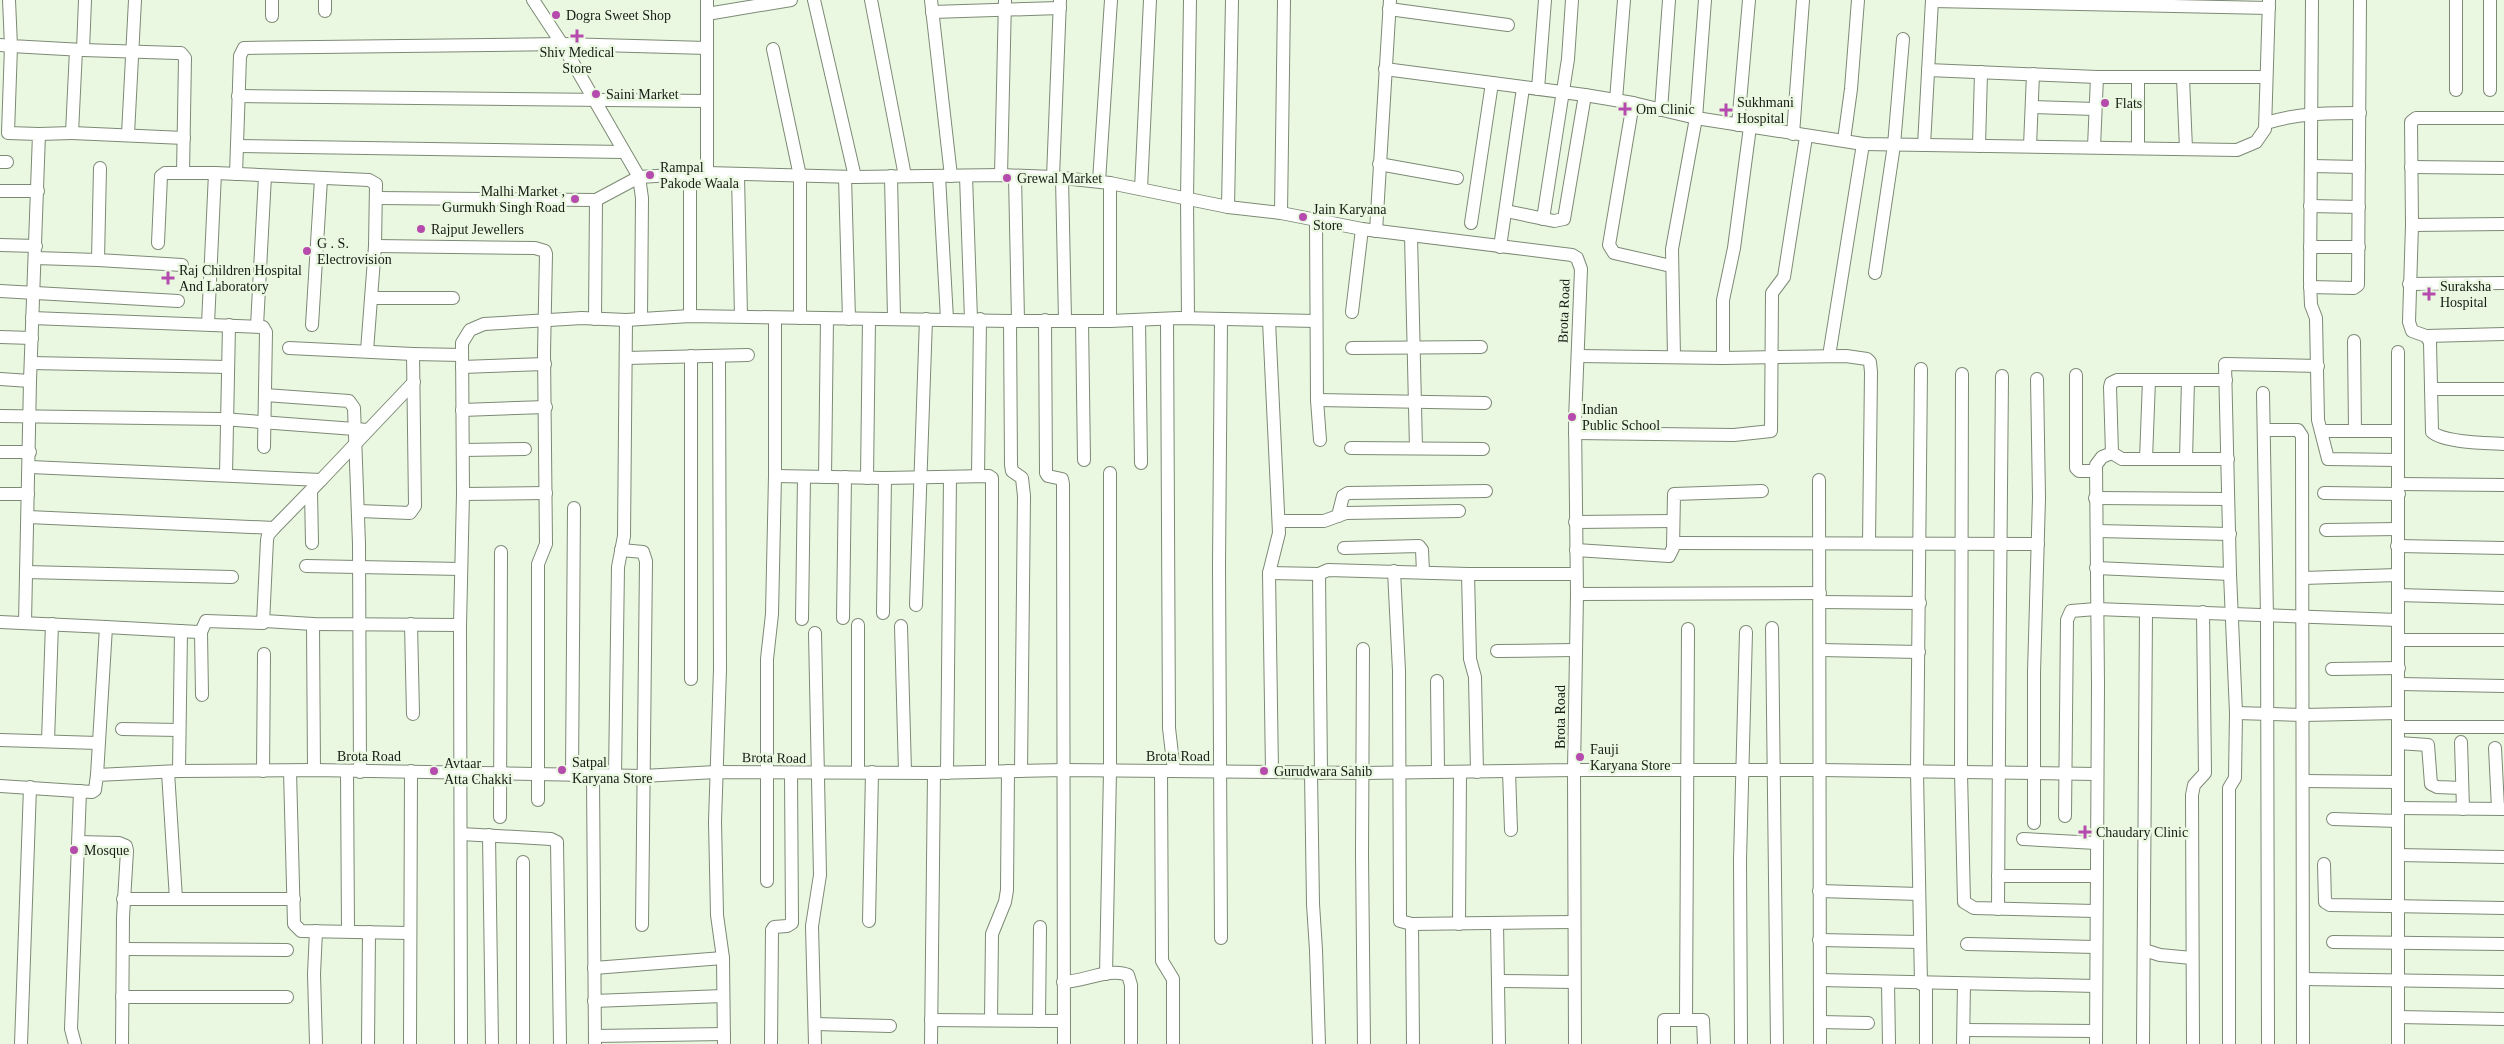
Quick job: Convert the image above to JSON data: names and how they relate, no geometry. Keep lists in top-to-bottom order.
{
  "streets": {
    "street": ["Brota Road"]
  },
  "places": {
    "other": [
      "Dogra Sweet Shop",
      "Saini Market",
      "Flats",
      "Rampal Pakode Waala",
      "Grewal Market",
      "Malhi Market , Gurmukh Singh Road",
      "Jain Karyana Store",
      "Rajput Jewellers",
      "G . S. Electrovision",
      "Indian Public School",
      "Fauji Karyana Store",
      "Satpal Karyana Store",
      "Avtaar Atta Chakki",
      "Gurudwara Sahib",
      "Mosque"
    ],
    "health": [
      "Shiv Medical Store",
      "Om Clinic",
      "Sukhmani Hospital",
      "Raj Children Hospital And Laboratory",
      "Suraksha Hospital",
      "Chaudary Clinic"
    ]
  }
}
